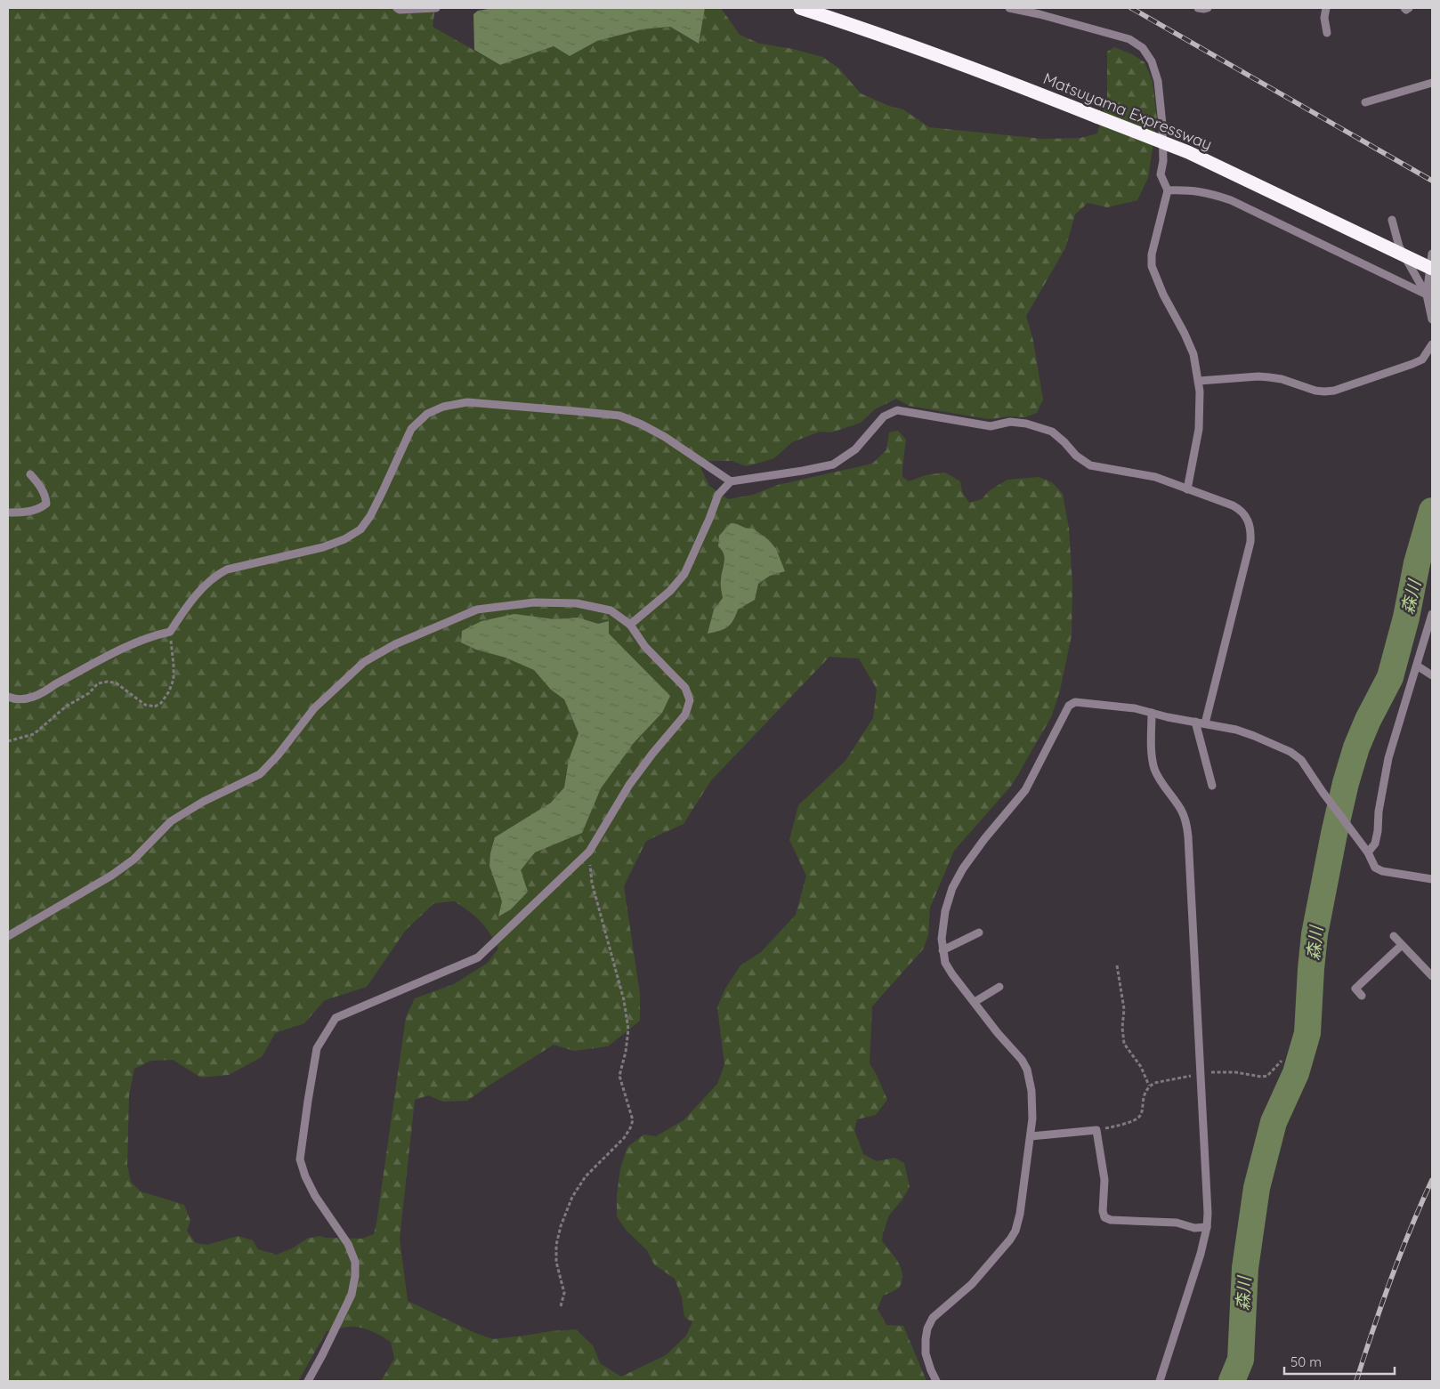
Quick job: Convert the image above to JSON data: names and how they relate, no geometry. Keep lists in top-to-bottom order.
{
  "streets": {
    "highway": ["Matsuyama Expressway"]
  },
  "water": ["森川"],
  "scale_bar": "50 m"
}
